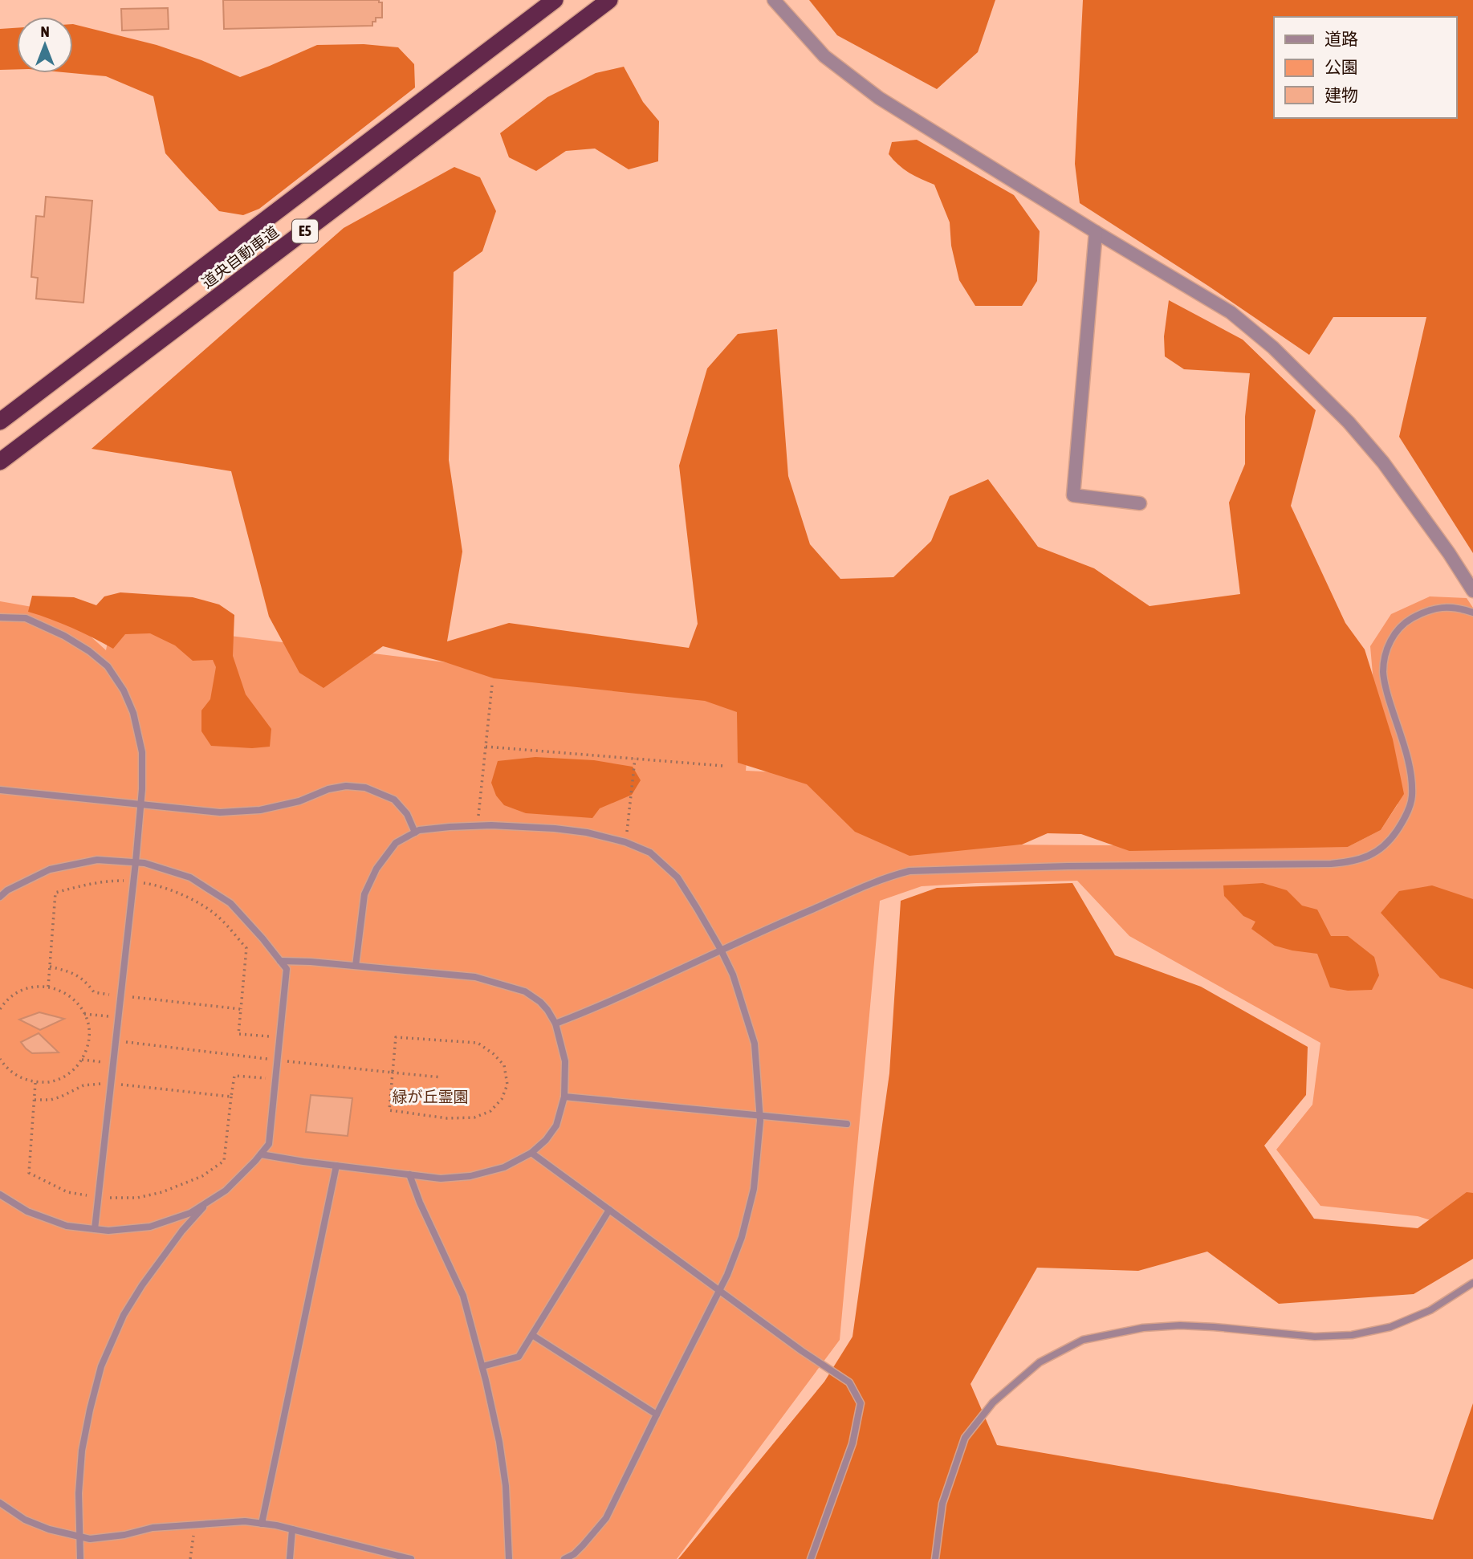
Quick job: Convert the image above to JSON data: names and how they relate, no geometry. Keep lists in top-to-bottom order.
{
  "streets": {
    "highway": ["E5", "道央自動車道"]
  },
  "parks": ["緑が丘霊園"],
  "legend": ["道路", "公園", "建物"],
  "north": "top"
}
